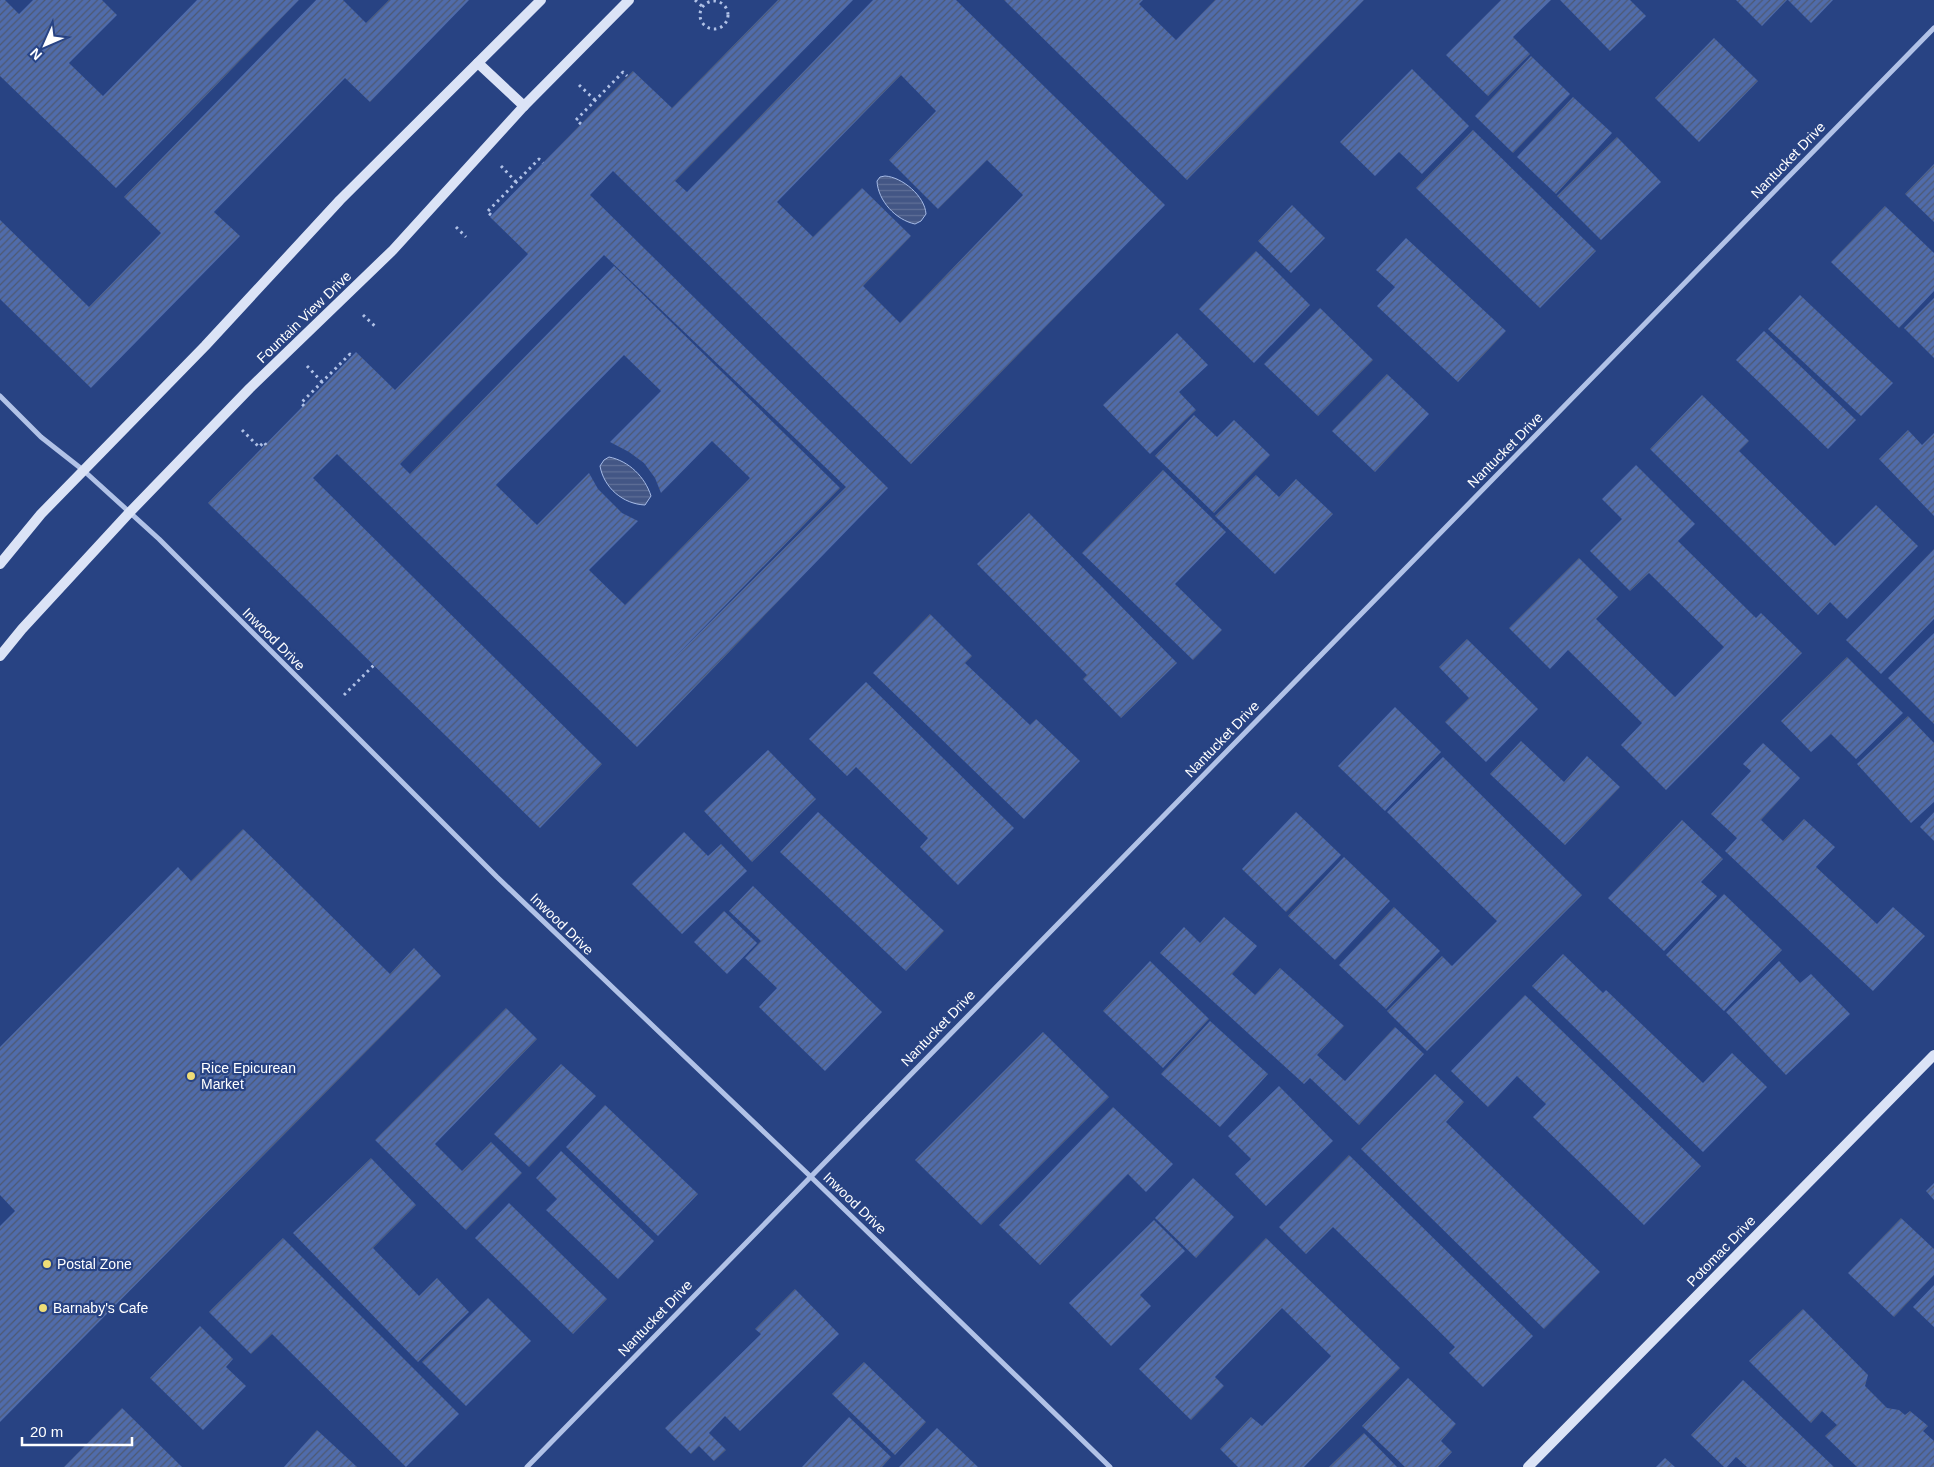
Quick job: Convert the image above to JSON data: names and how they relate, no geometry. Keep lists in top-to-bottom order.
{
  "streets": {
    "main road": ["Fountain View Drive", "Potomac Drive"],
    "street": ["Nantucket Drive", "Inwood Drive"]
  },
  "crossings": [
    ["Nantucket Drive", "Inwood Drive"],
    ["Fountain View Drive", "Inwood Drive"]
  ],
  "places": ["Rice Epicurean Market", "Postal Zone", "Barnaby's Cafe"],
  "scale_bar": "20 m",
  "north": "bottom left"
}
